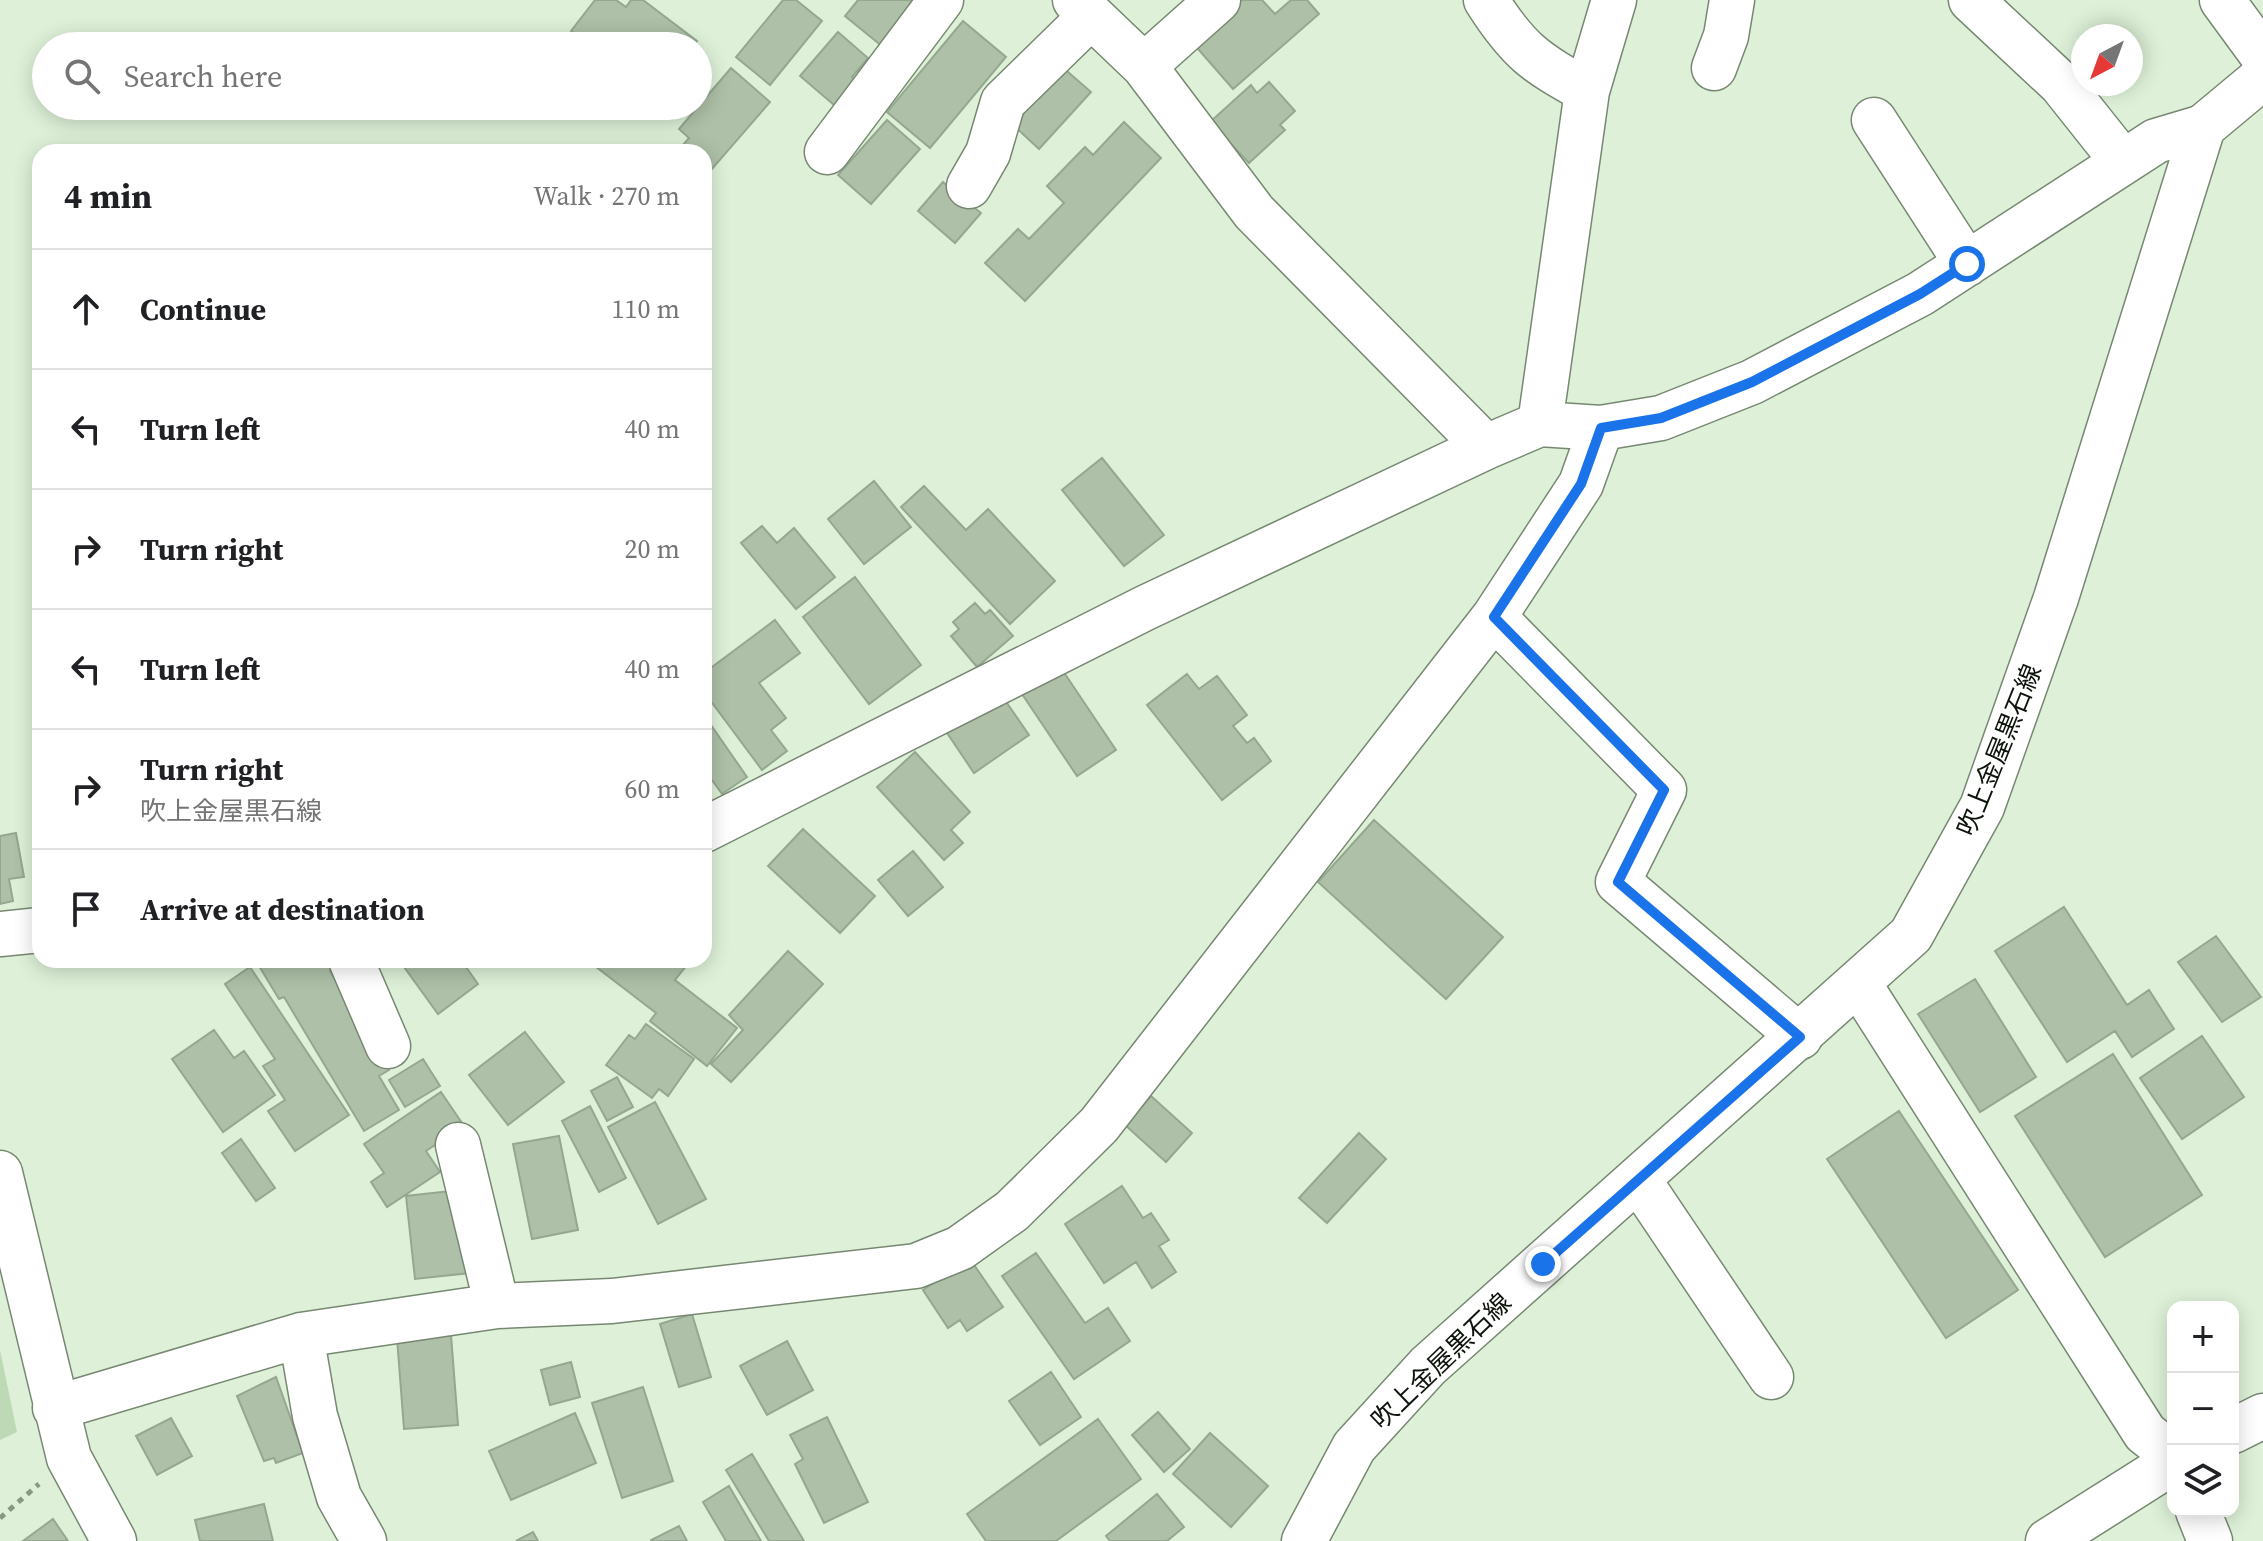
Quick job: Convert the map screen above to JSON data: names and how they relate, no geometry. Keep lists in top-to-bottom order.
{
  "streets": {
    "street": ["吹上金屋黒石線"]
  },
  "north": "bottom left",
  "page": {
    "search": "Search here",
    "heading": ["4 min", "Walk · 270 m"],
    "list": [
      ["Continue", "110 m"],
      ["Turn left", "40 m"],
      ["Turn right", "20 m"],
      ["Turn left", "40 m"],
      ["Turn right", "吹上金屋黒石線", "60 m"],
      "Arrive at destination"
    ],
    "map_buttons": ["+", "−"]
  }
}
